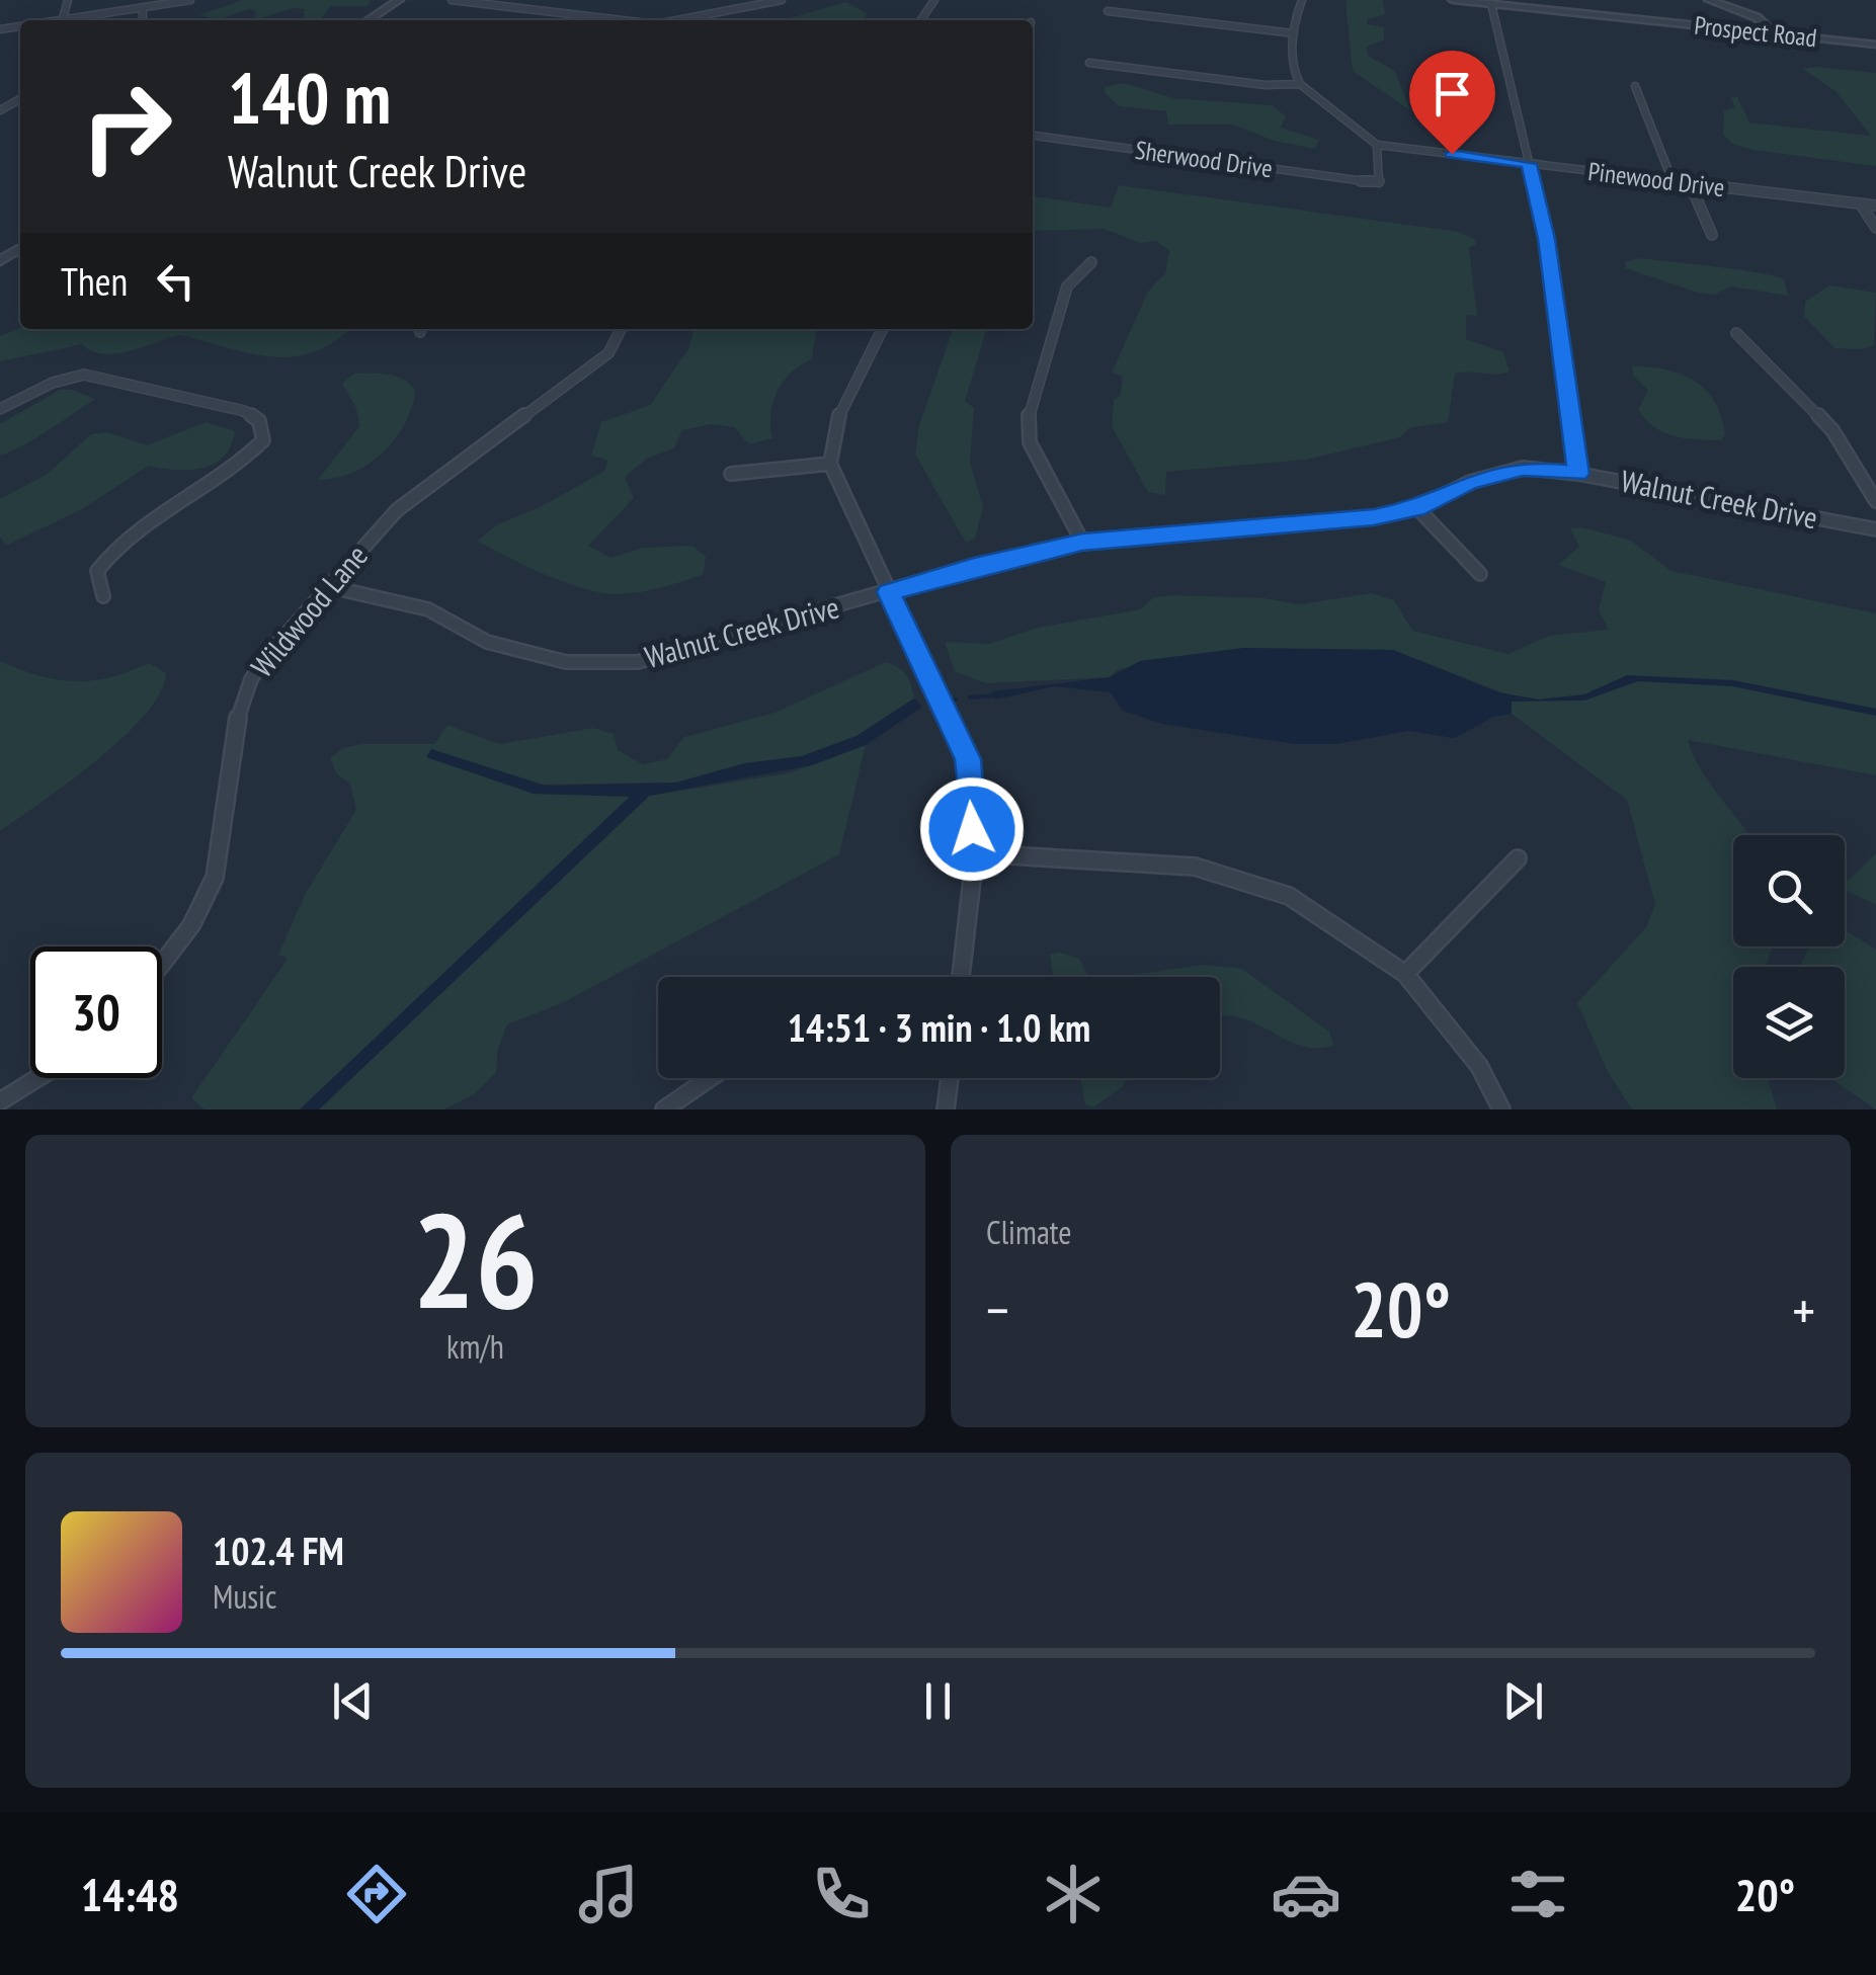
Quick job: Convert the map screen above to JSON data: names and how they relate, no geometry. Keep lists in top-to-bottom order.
{
  "streets": {
    "street": [
      "Prospect Road",
      "Sherwood Drive",
      "Pinewood Drive",
      "Walnut Creek Drive",
      "Wildwood Lane"
    ]
  },
  "crossings": [
    ["Sherwood Drive", "Pinewood Drive"],
    ["Walnut Creek Drive", "Wildwood Lane"]
  ],
  "page": {
    "turn": ["140 m", "Walnut Creek Drive"],
    "then": "Then",
    "limit": "30",
    "trip": "14:51 · 3 min · 1.0 km",
    "tile": [
      ["26", "km/h"],
      "Climate"
    ],
    "heat": ["−", "20°", "+"],
    "song": ["102.4 FM", "Music"],
    "tabs": ["14:48", "20°"]
  }
}
